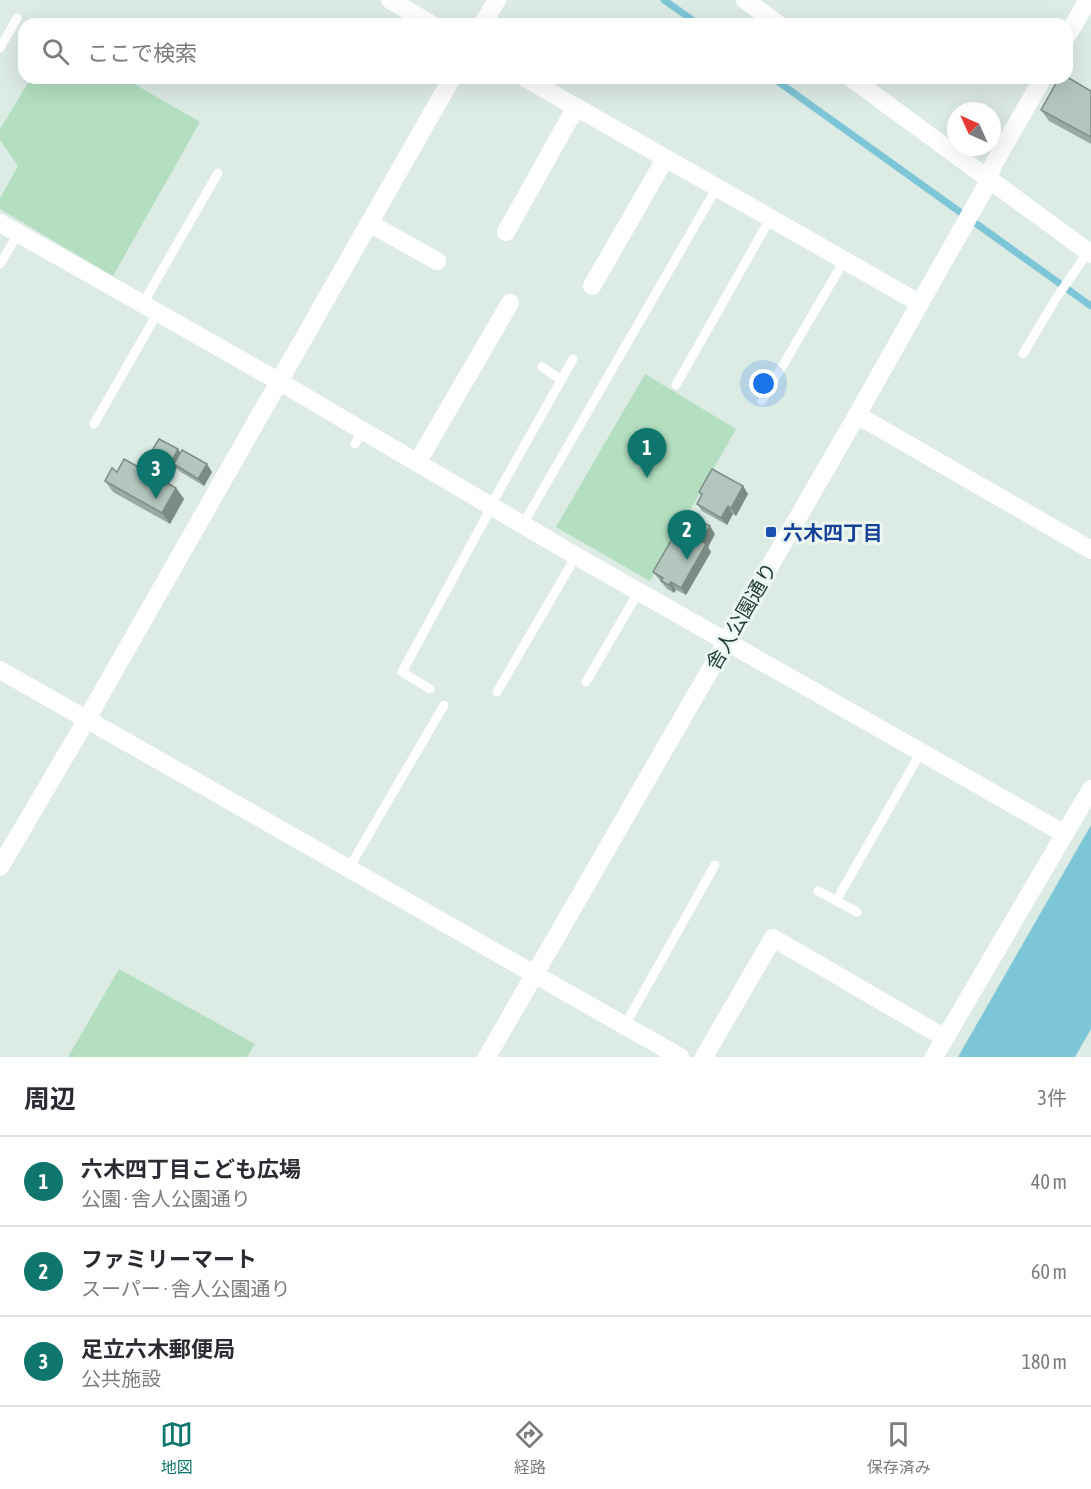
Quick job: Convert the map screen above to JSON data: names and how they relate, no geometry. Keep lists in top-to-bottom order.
{
  "streets": {
    "street": ["舎人公園通り"]
  },
  "places": {
    "transit": ["六木四丁目"]
  },
  "north": "top left",
  "page": {
    "search": "ここで検索",
    "pins": ["1", "3", "2"],
    "heading": ["周辺", "3件"],
    "list": [
      {
        "mark": "1",
        "name": "六木四丁目こども広場",
        "note": "公園 · 舎人公園通り",
        "value": "40 m"
      },
      {
        "mark": "2",
        "name": "ファミリーマート",
        "note": "スーパー · 舎人公園通り",
        "value": "60 m"
      },
      {
        "mark": "3",
        "name": "足立六木郵便局",
        "note": "公共施設",
        "value": "180 m"
      }
    ],
    "nav": ["地図", "経路", "保存済み"]
  }
}
